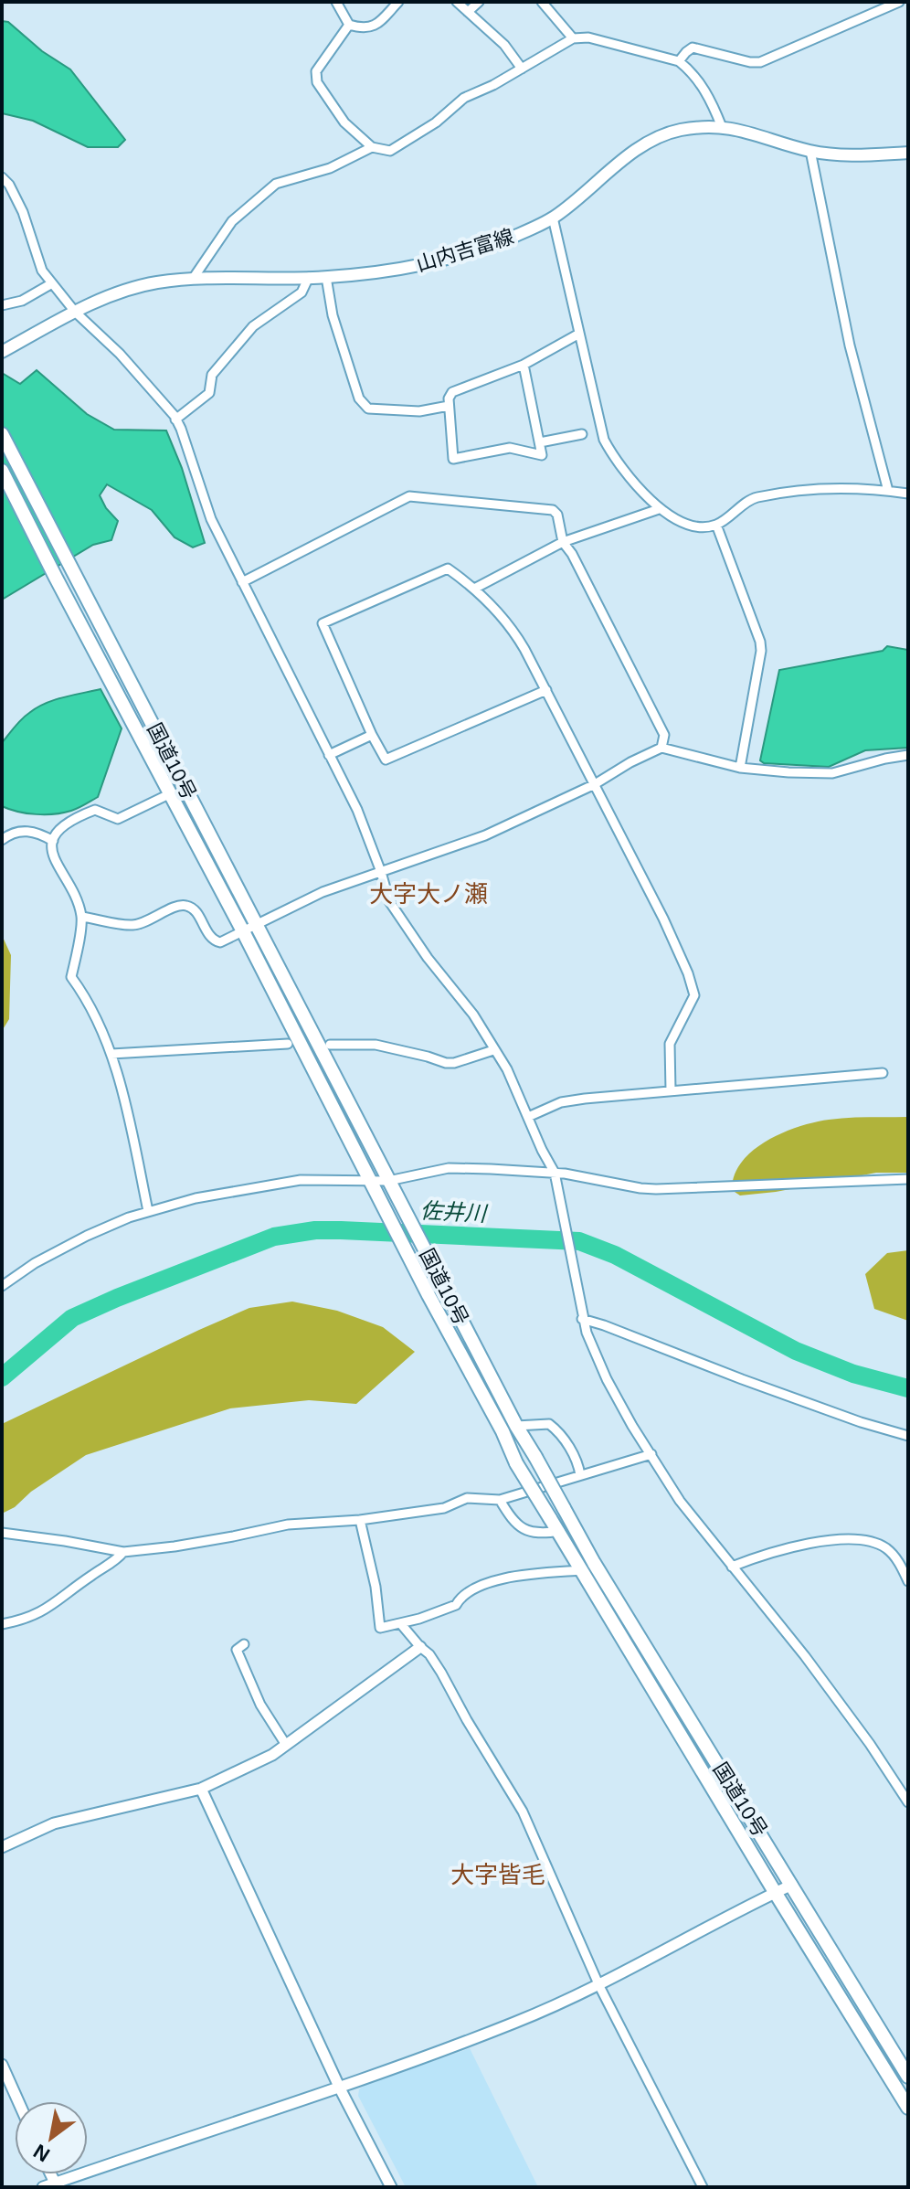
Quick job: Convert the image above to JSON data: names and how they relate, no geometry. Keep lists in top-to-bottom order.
{
  "streets": {
    "highway": ["国道10号"],
    "main road": ["山内吉富線"]
  },
  "districts": ["大字大ノ瀬", "大字皆毛"],
  "water": ["佐井川"],
  "north": "bottom left"
}
